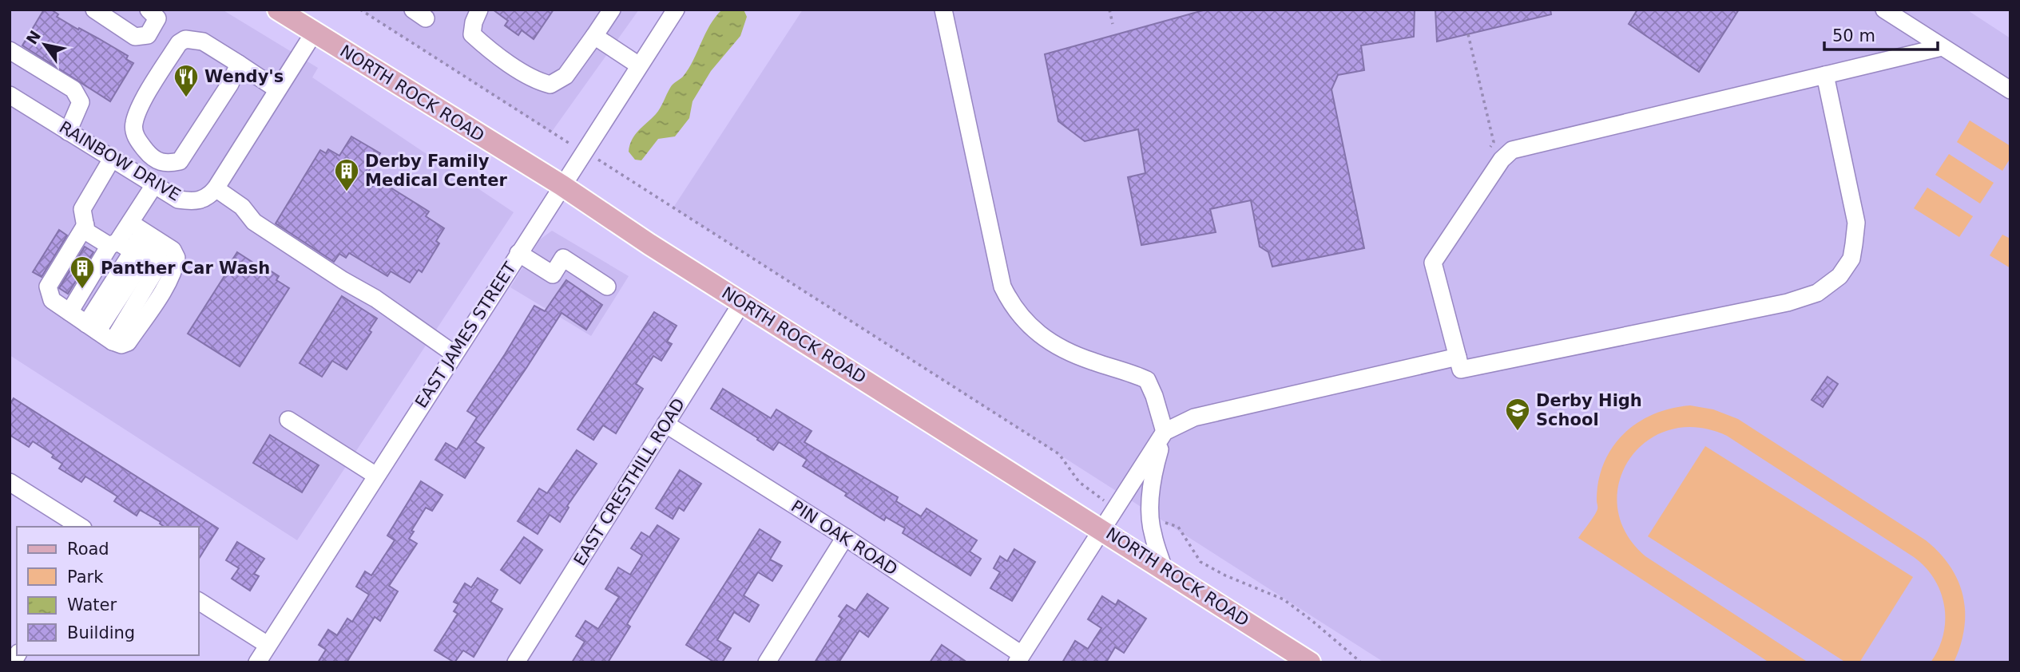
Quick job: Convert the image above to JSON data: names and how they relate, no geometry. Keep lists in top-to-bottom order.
{
  "streets": {
    "main road": ["NORTH ROCK ROAD"],
    "street": [
      "RAINBOW DRIVE",
      "EAST JAMES STREET",
      "EAST CRESTHILL ROAD",
      "PIN OAK ROAD"
    ]
  },
  "crossings": [
    ["NORTH ROCK ROAD", "RAINBOW DRIVE"],
    ["NORTH ROCK ROAD", "EAST JAMES STREET"],
    ["NORTH ROCK ROAD", "EAST CRESTHILL ROAD"],
    ["EAST CRESTHILL ROAD", "PIN OAK ROAD"]
  ],
  "places": {
    "restaurant": ["Wendy's"],
    "building": ["Derby Family Medical Center", "Panther Car Wash"],
    "school or university": ["Derby High School"]
  },
  "legend": [
    "Road",
    "Park",
    "Water",
    "Building"
  ],
  "scale_bar": "50 m",
  "north": "top left"
}
